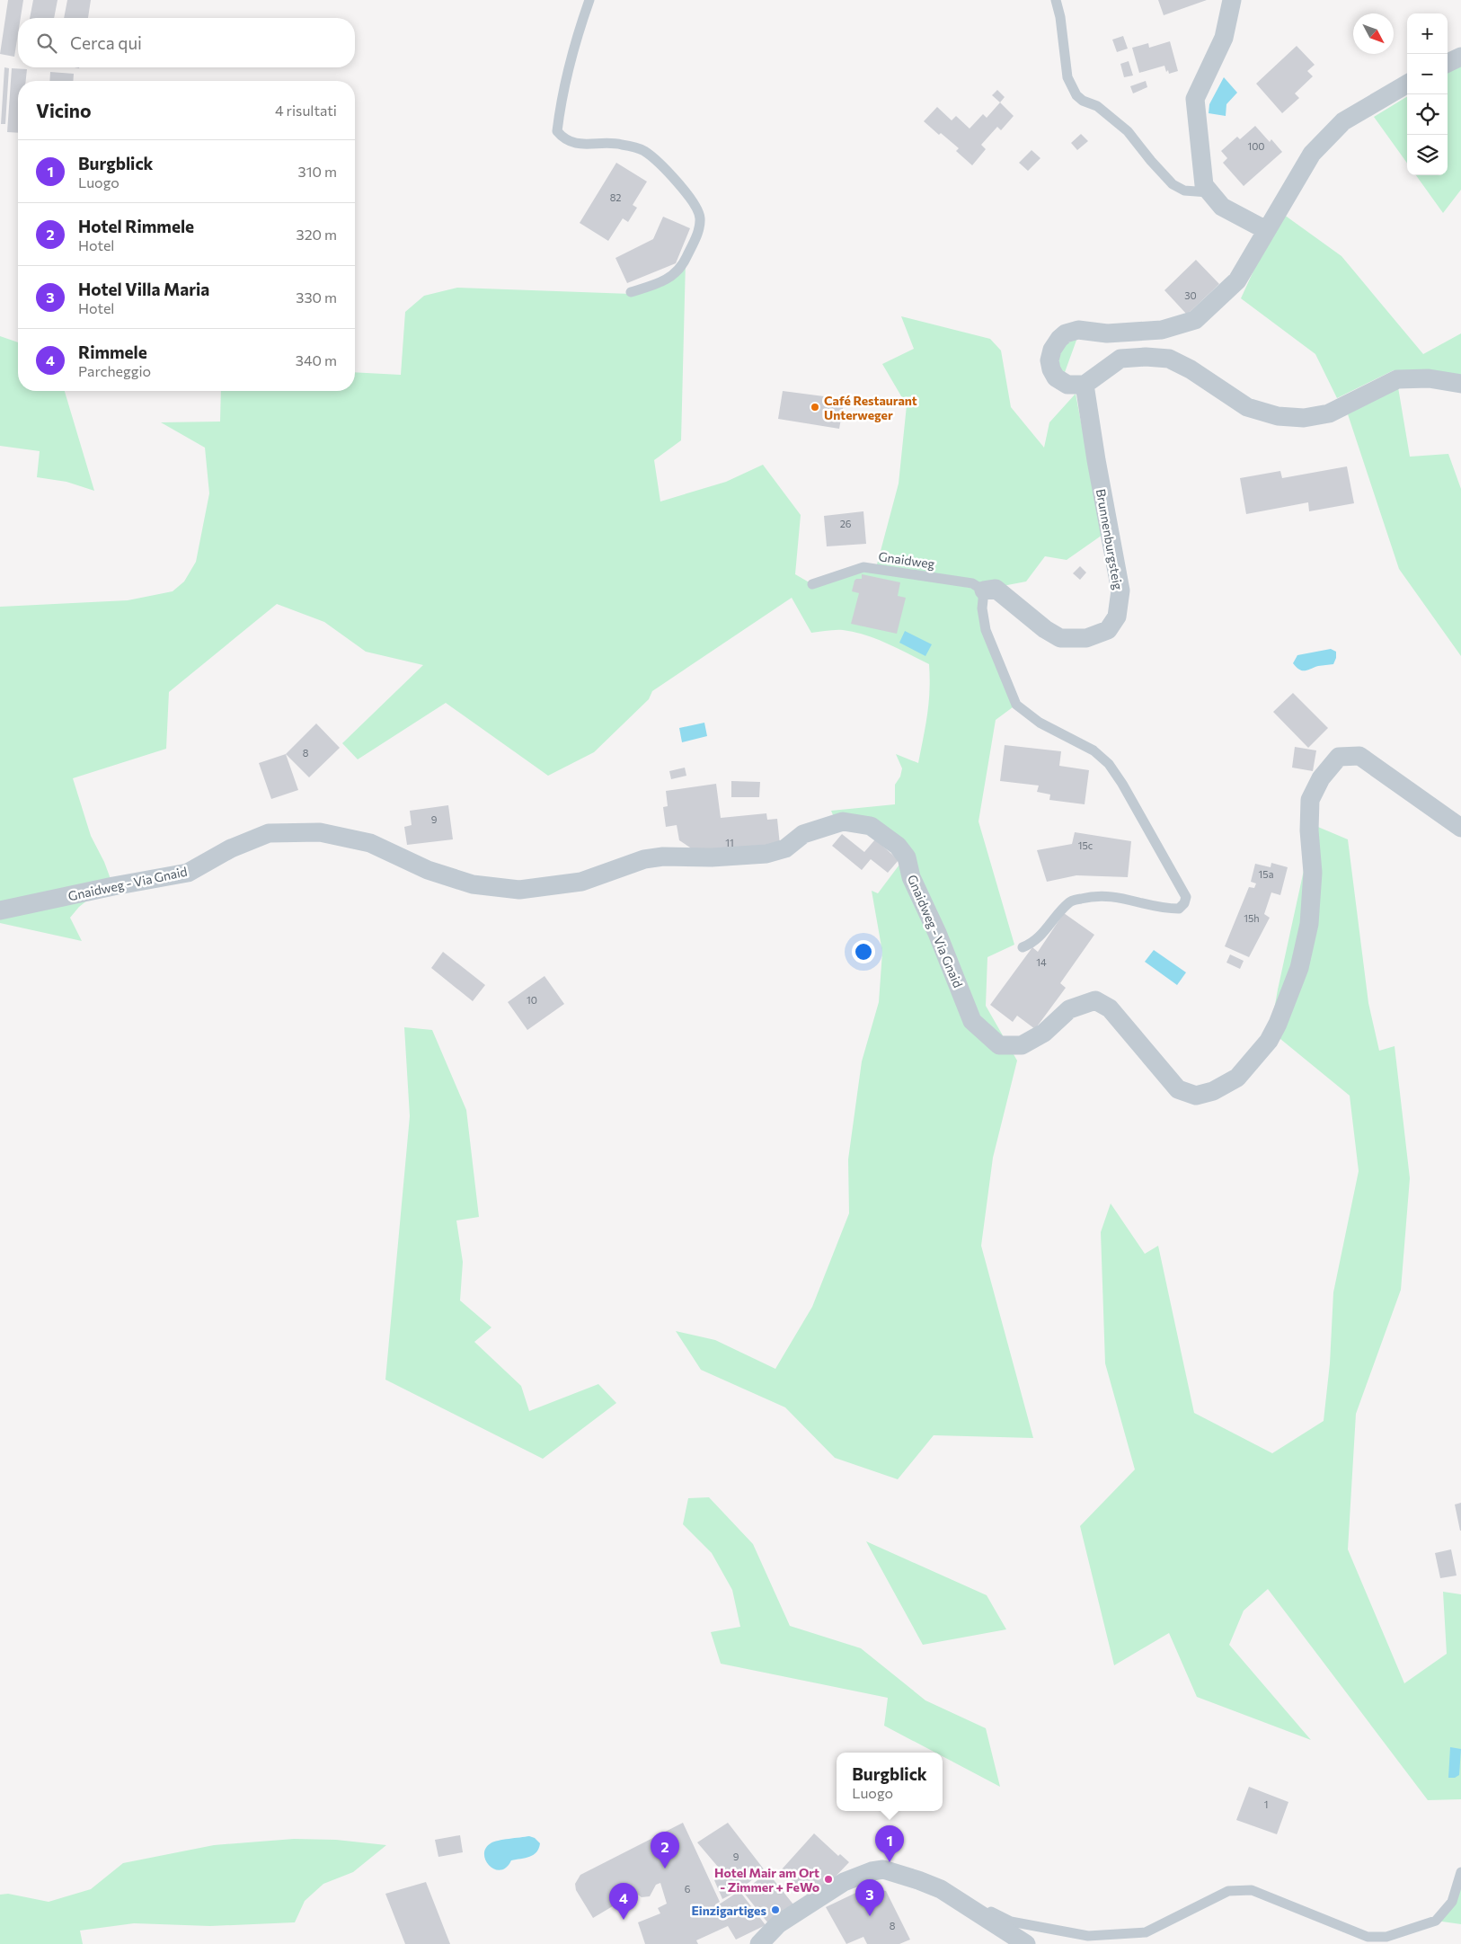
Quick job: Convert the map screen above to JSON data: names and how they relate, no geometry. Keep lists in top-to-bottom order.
{
  "streets": {
    "street": ["Brunnenburgsteig", "Gnaidweg - Via Gnaid"],
    "lane": ["Gnaidweg"]
  },
  "crossings": [
    ["Brunnenburgsteig", "Gnaidweg"]
  ],
  "places": ["Café Restaurant Unterweger", "Hotel Mair am Ort - Zimmer + FeWo", "Einzigartiges"],
  "house_numbers": [
    "100",
    "82",
    "30",
    "26",
    "8",
    "9",
    "11",
    "15c",
    "15a",
    "15h",
    "14",
    "10",
    "1",
    "9",
    "6",
    "8"
  ],
  "north": "bottom right",
  "page": {
    "map_buttons": ["+", "−"],
    "search": "Cerca qui",
    "heading": ["Vicino", "4 risultati"],
    "list": [
      {
        "mark": "1",
        "name": "Burgblick",
        "note": "Luogo",
        "value": "310 m"
      },
      {
        "mark": "2",
        "name": "Hotel Rimmele",
        "note": "Hotel",
        "value": "320 m"
      },
      {
        "mark": "3",
        "name": "Hotel Villa Maria",
        "note": "Hotel",
        "value": "330 m"
      },
      {
        "mark": "4",
        "name": "Rimmele",
        "note": "Parcheggio",
        "value": "340 m"
      }
    ],
    "popup": ["Burgblick", "Luogo"],
    "pins": [
      "1",
      "2",
      "3",
      "4"
    ]
  }
}
